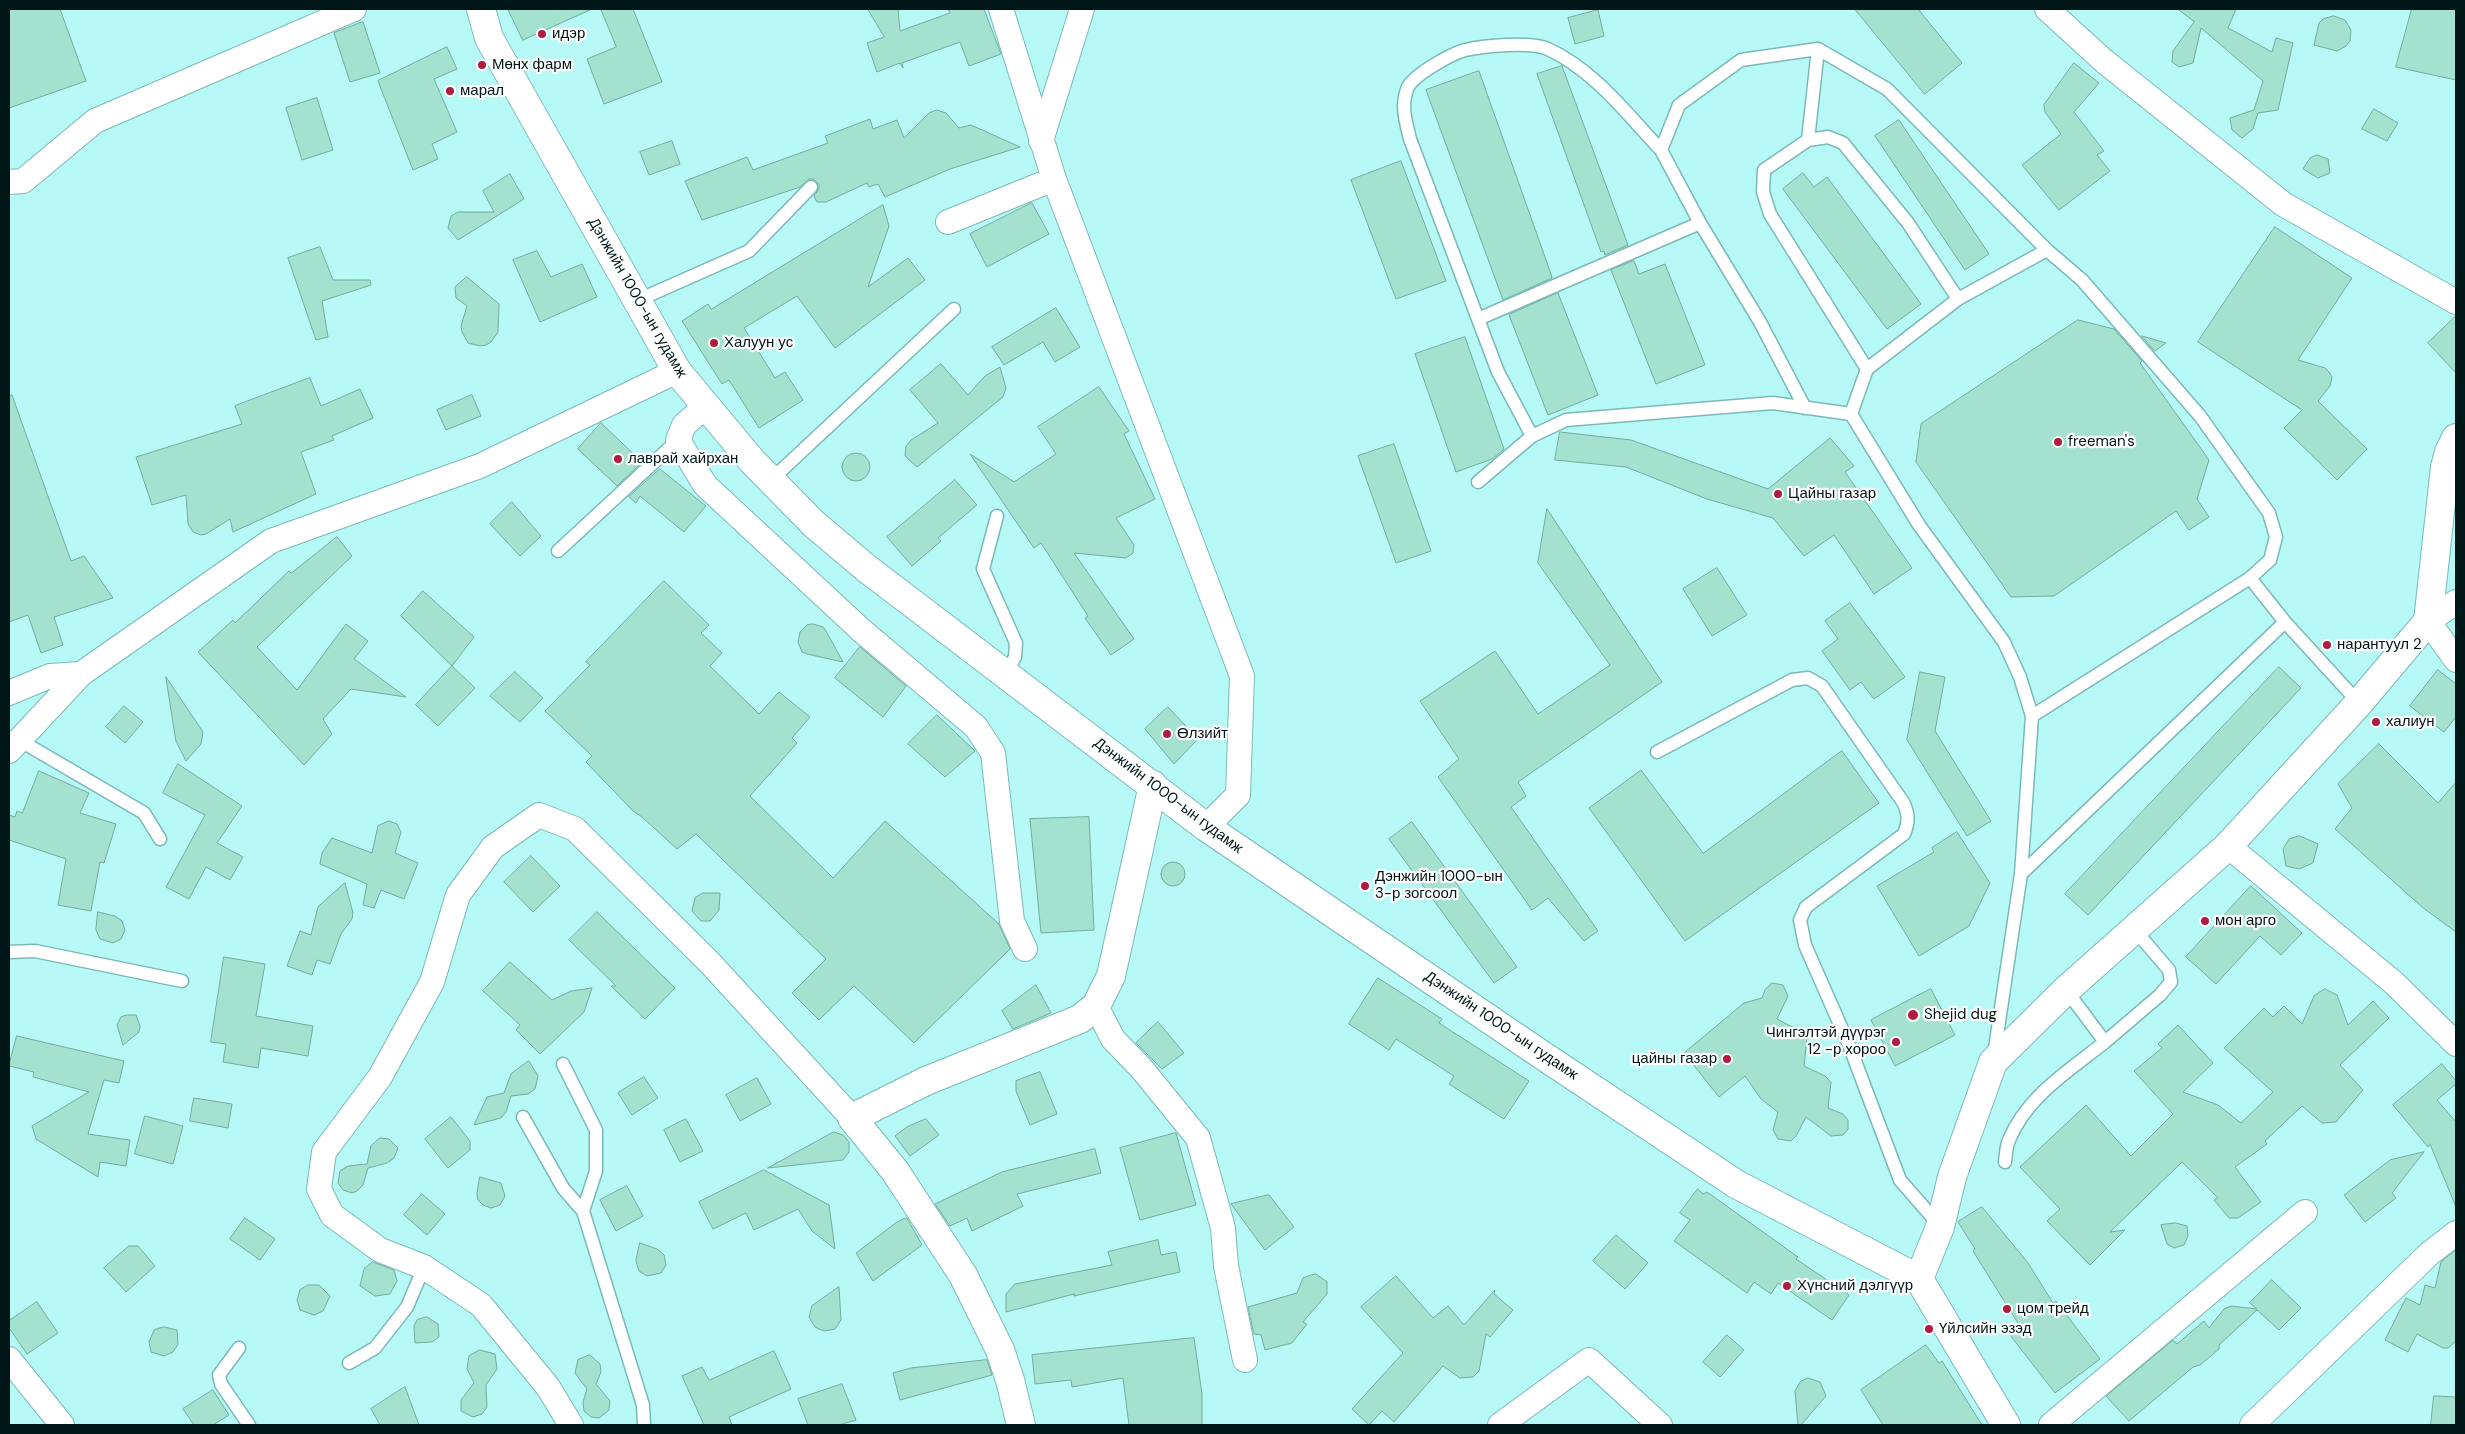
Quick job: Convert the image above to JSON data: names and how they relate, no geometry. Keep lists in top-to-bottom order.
{
  "streets": {
    "main road": ["Дэнжийн 1000-ын гудамж"]
  },
  "places": [
    "идэр",
    "Мөнх фарм",
    "марал",
    "Халуун ус",
    "freeman's",
    "лаврай хайрхан",
    "Цайны газар",
    "нарантуул 2",
    "халиун",
    "Өлзийт",
    "Дэнжийн 1000-ын 3-р зогсоол",
    "мон арго",
    "Shejid dug",
    "Чингэлтэй дүүрэг 12 -р хороо",
    "цайны газар",
    "Хүнсний дэлгүүр",
    "цом трейд",
    "Үйлсийн эзэд"
  ]
}
